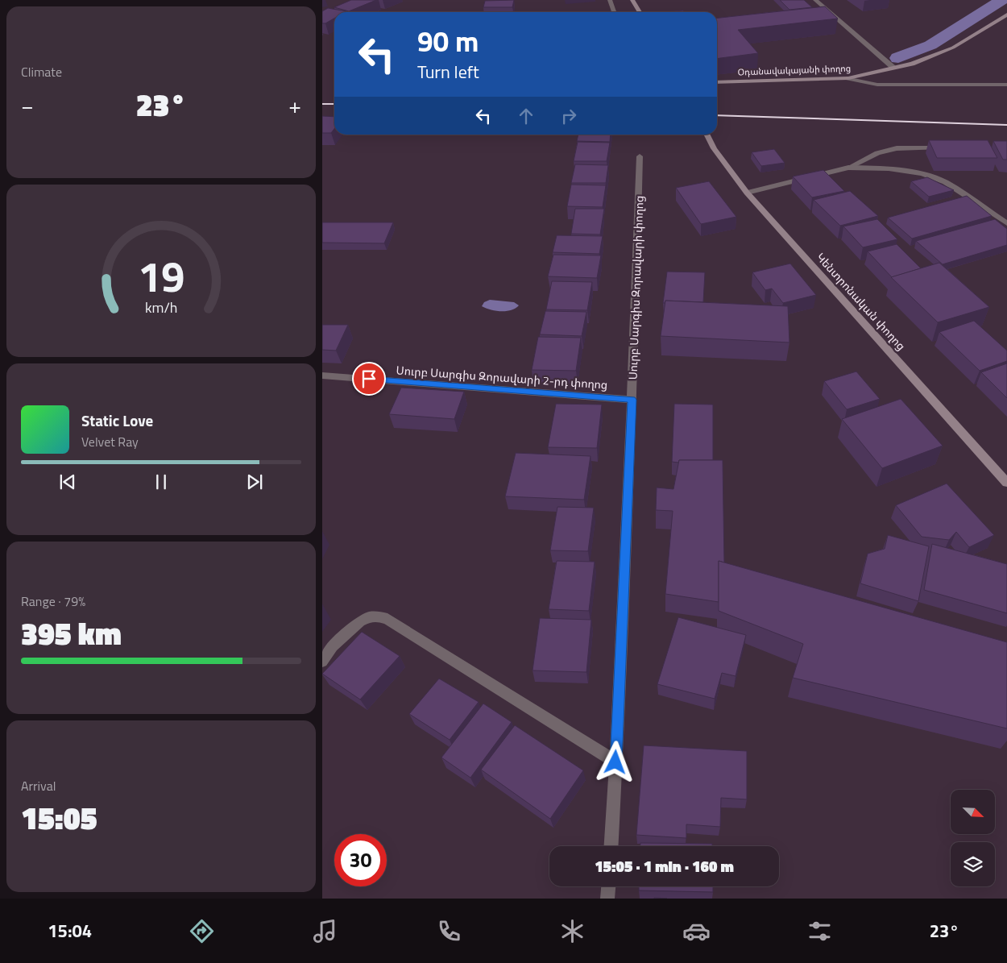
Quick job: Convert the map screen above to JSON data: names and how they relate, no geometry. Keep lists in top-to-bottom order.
{
  "streets": {
    "main road": ["Օդանավակայանի փողոց", "Կենտրոնական փողոց"],
    "street": ["Սուրբ Սարգիս Զորավարի փողոց", "Սուրբ Սարգիս Զորավարի 2-րդ փողոց"]
  },
  "crossings": [
    ["Սուրբ Սարգիս Զորավարի փողոց", "Սուրբ Սարգիս Զորավարի 2-րդ փողոց"]
  ],
  "north": "bottom right",
  "page": {
    "tile": [
      "Climate",
      ["Range · 79%", "395 km"],
      ["Arrival", "15:05"]
    ],
    "turn": ["90 m", "Turn left"],
    "heat": ["−", "23°", "+"],
    "song": ["Static Love", "Velvet Ray"],
    "limit": "30",
    "trip": "15:05 · 1 min · 160 m",
    "tabs": ["15:04", "23°"],
    "gauge": ["19", "km/h"]
  }
}
